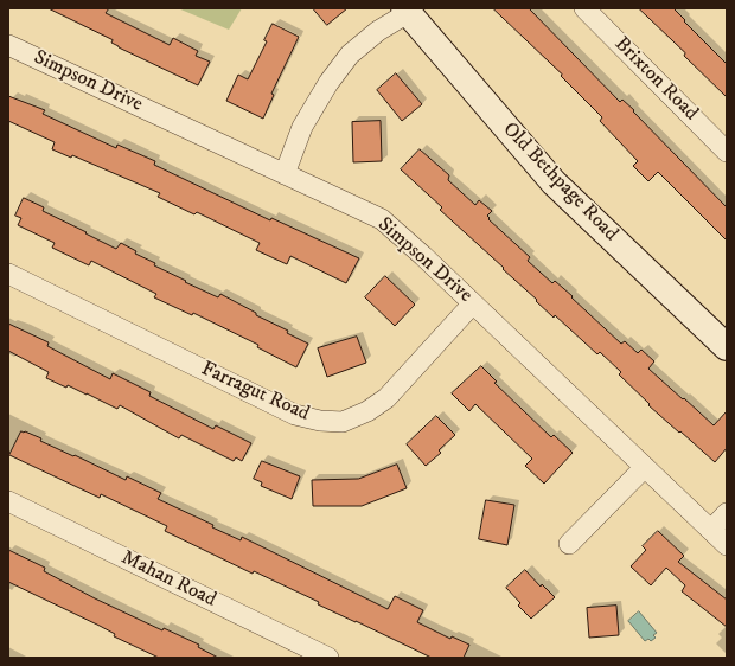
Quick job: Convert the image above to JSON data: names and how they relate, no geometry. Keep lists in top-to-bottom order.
{
  "streets": {
    "main road": ["Old Bethpage Road"],
    "street": [
      "Brixton Road",
      "Simpson Drive",
      "Farragut Road",
      "Mahan Road"
    ]
  },
  "crossings": [
    ["Simpson Drive", "Farragut Road"]
  ]
}
